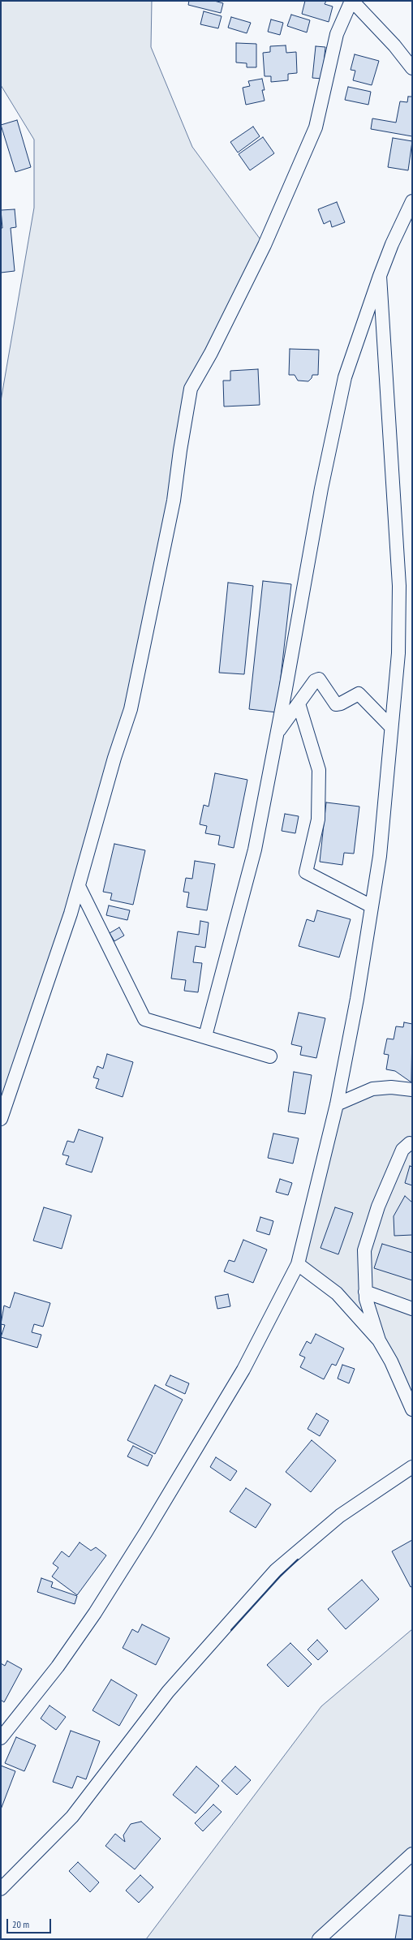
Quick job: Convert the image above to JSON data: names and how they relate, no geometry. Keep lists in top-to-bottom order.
{
  "scale_bar": "20 m"
}
